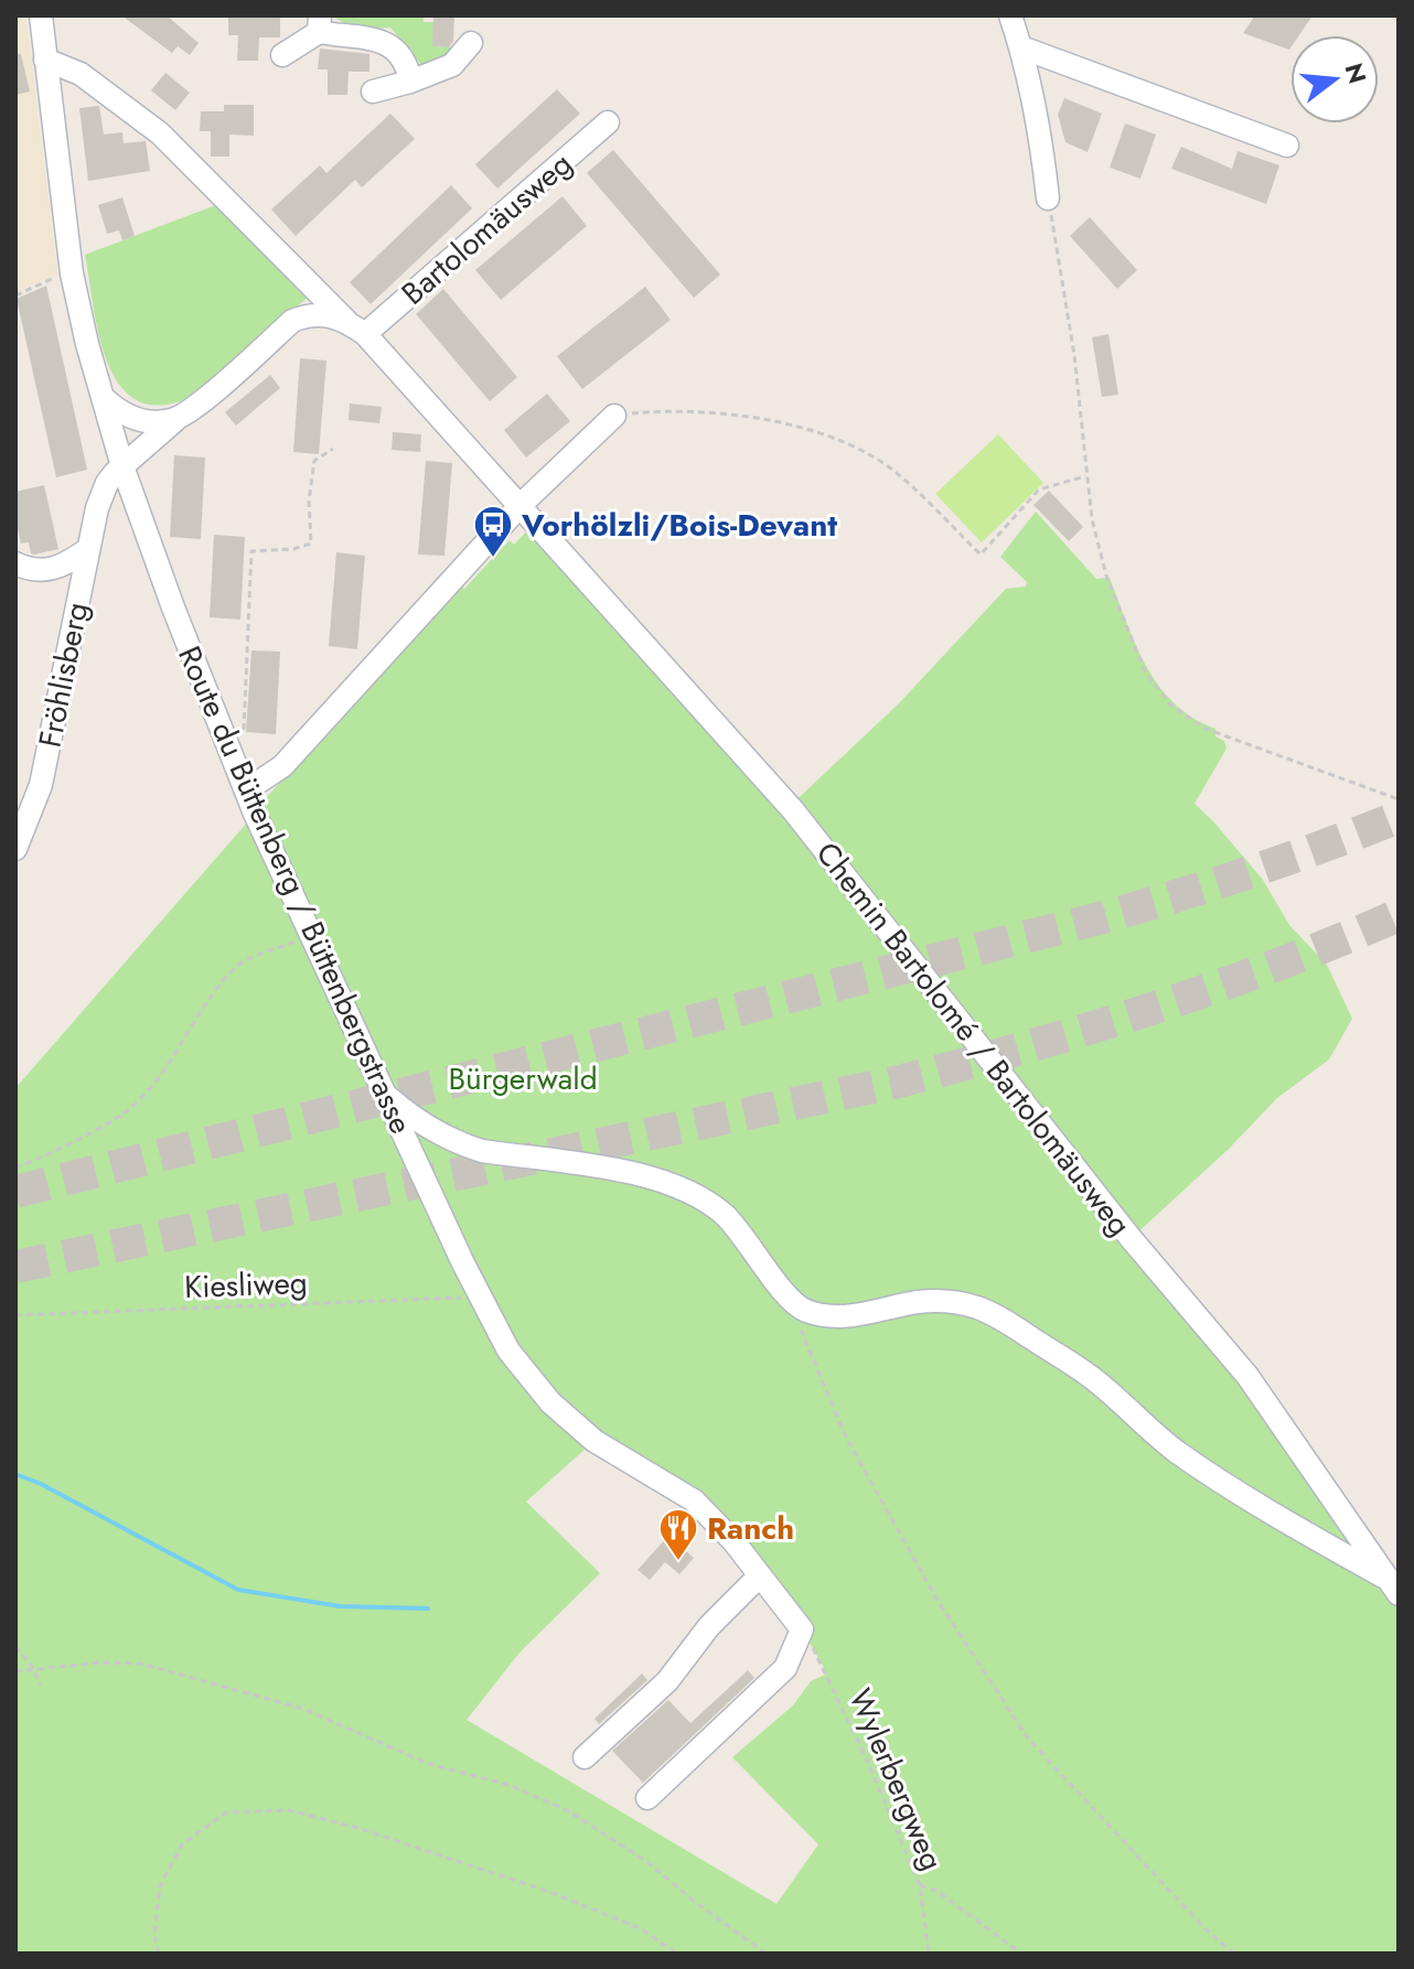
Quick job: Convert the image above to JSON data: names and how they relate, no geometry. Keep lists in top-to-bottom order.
{
  "streets": {
    "street": [
      "Bartolomäusweg",
      "Fröhlisberg",
      "Route du Büttenberg / Büttenbergstrasse",
      "Chemin Bartolomé / Bartolomäusweg"
    ],
    "path": ["Kiesliweg", "Wylerbergweg"]
  },
  "crossings": [
    ["Fröhlisberg", "Route du Büttenberg / Büttenbergstrasse"],
    ["Route du Büttenberg / Büttenbergstrasse", "Kiesliweg"],
    ["Route du Büttenberg / Büttenbergstrasse", "Wylerbergweg"]
  ],
  "parks": ["Bürgerwald"],
  "places": {
    "bus stop": ["Vorhölzli/Bois-Devant"],
    "restaurant": ["Ranch"]
  },
  "north": "right"
}
